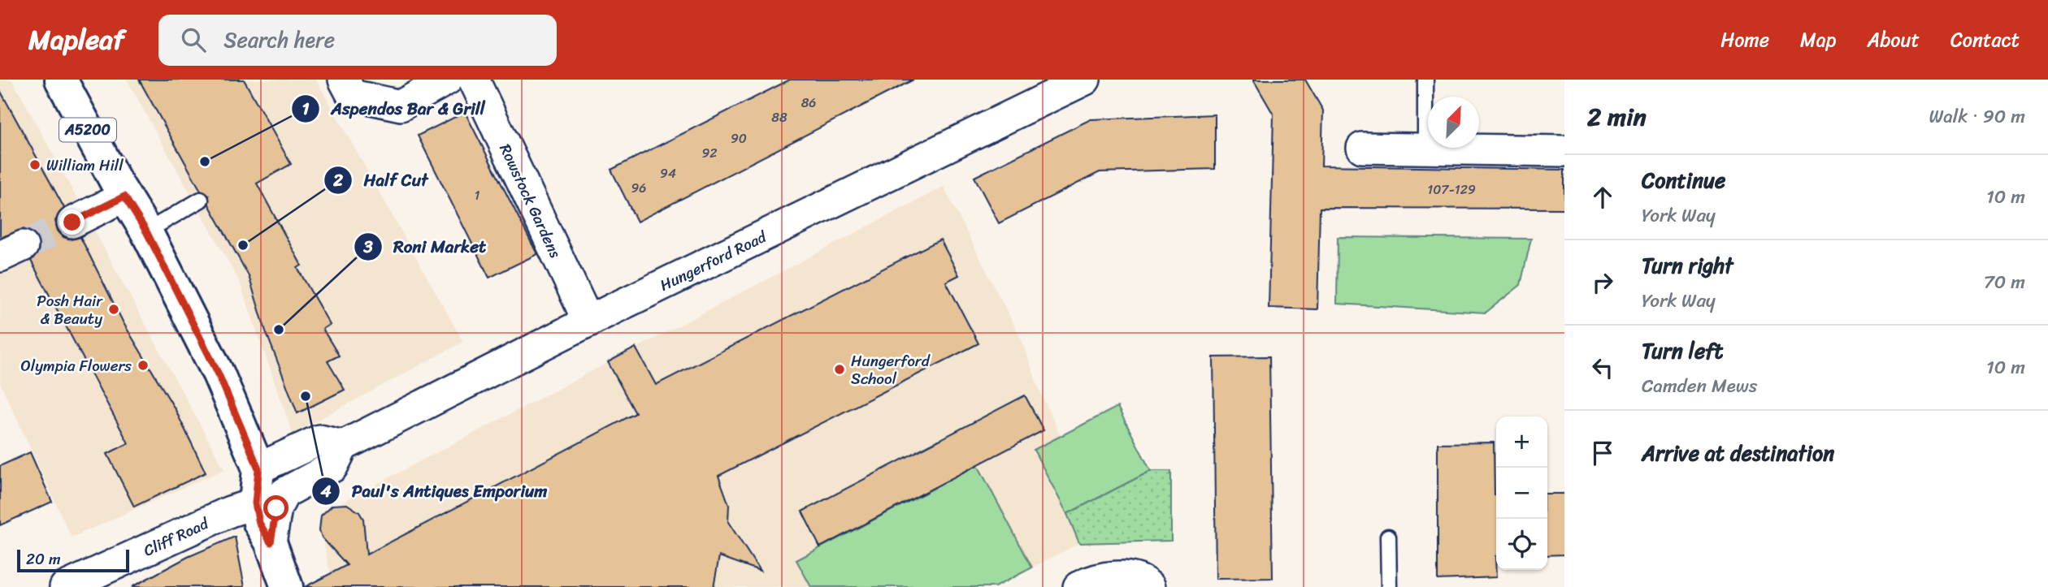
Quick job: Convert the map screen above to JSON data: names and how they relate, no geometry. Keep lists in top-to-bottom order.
{
  "streets": {
    "main road": ["A5200"],
    "street": ["Rowstock Gardens", "Hungerford Road", "Cliff Road"]
  },
  "crossings": [
    ["A5200", "Cliff Road"],
    ["Rowstock Gardens", "Hungerford Road"]
  ],
  "places": [
    "Aspendos Bar & Grill",
    "William Hill",
    "Half Cut",
    "Posh Hair & Beauty",
    "Roni Market",
    "Olympia Flowers",
    "Hungerford School",
    "Paul's Antiques Emporium"
  ],
  "house_numbers": [
    "86",
    "88",
    "90",
    "92",
    "94",
    "96",
    "107-129",
    "1"
  ],
  "scale_bar": "20 m",
  "north": "top right",
  "page": {
    "header": "Mapleaf",
    "search": "Search here",
    "nav": [
      "Home",
      "Map",
      "About",
      "Contact"
    ],
    "heading": ["2 min", "Walk · 90 m"],
    "list": [
      ["Continue", "York Way", "10 m"],
      ["Turn right", "York Way", "70 m"],
      ["Turn left", "Camden Mews", "10 m"],
      "Arrive at destination"
    ],
    "map_buttons": ["+", "−"],
    "scale": "20 m"
  }
}
